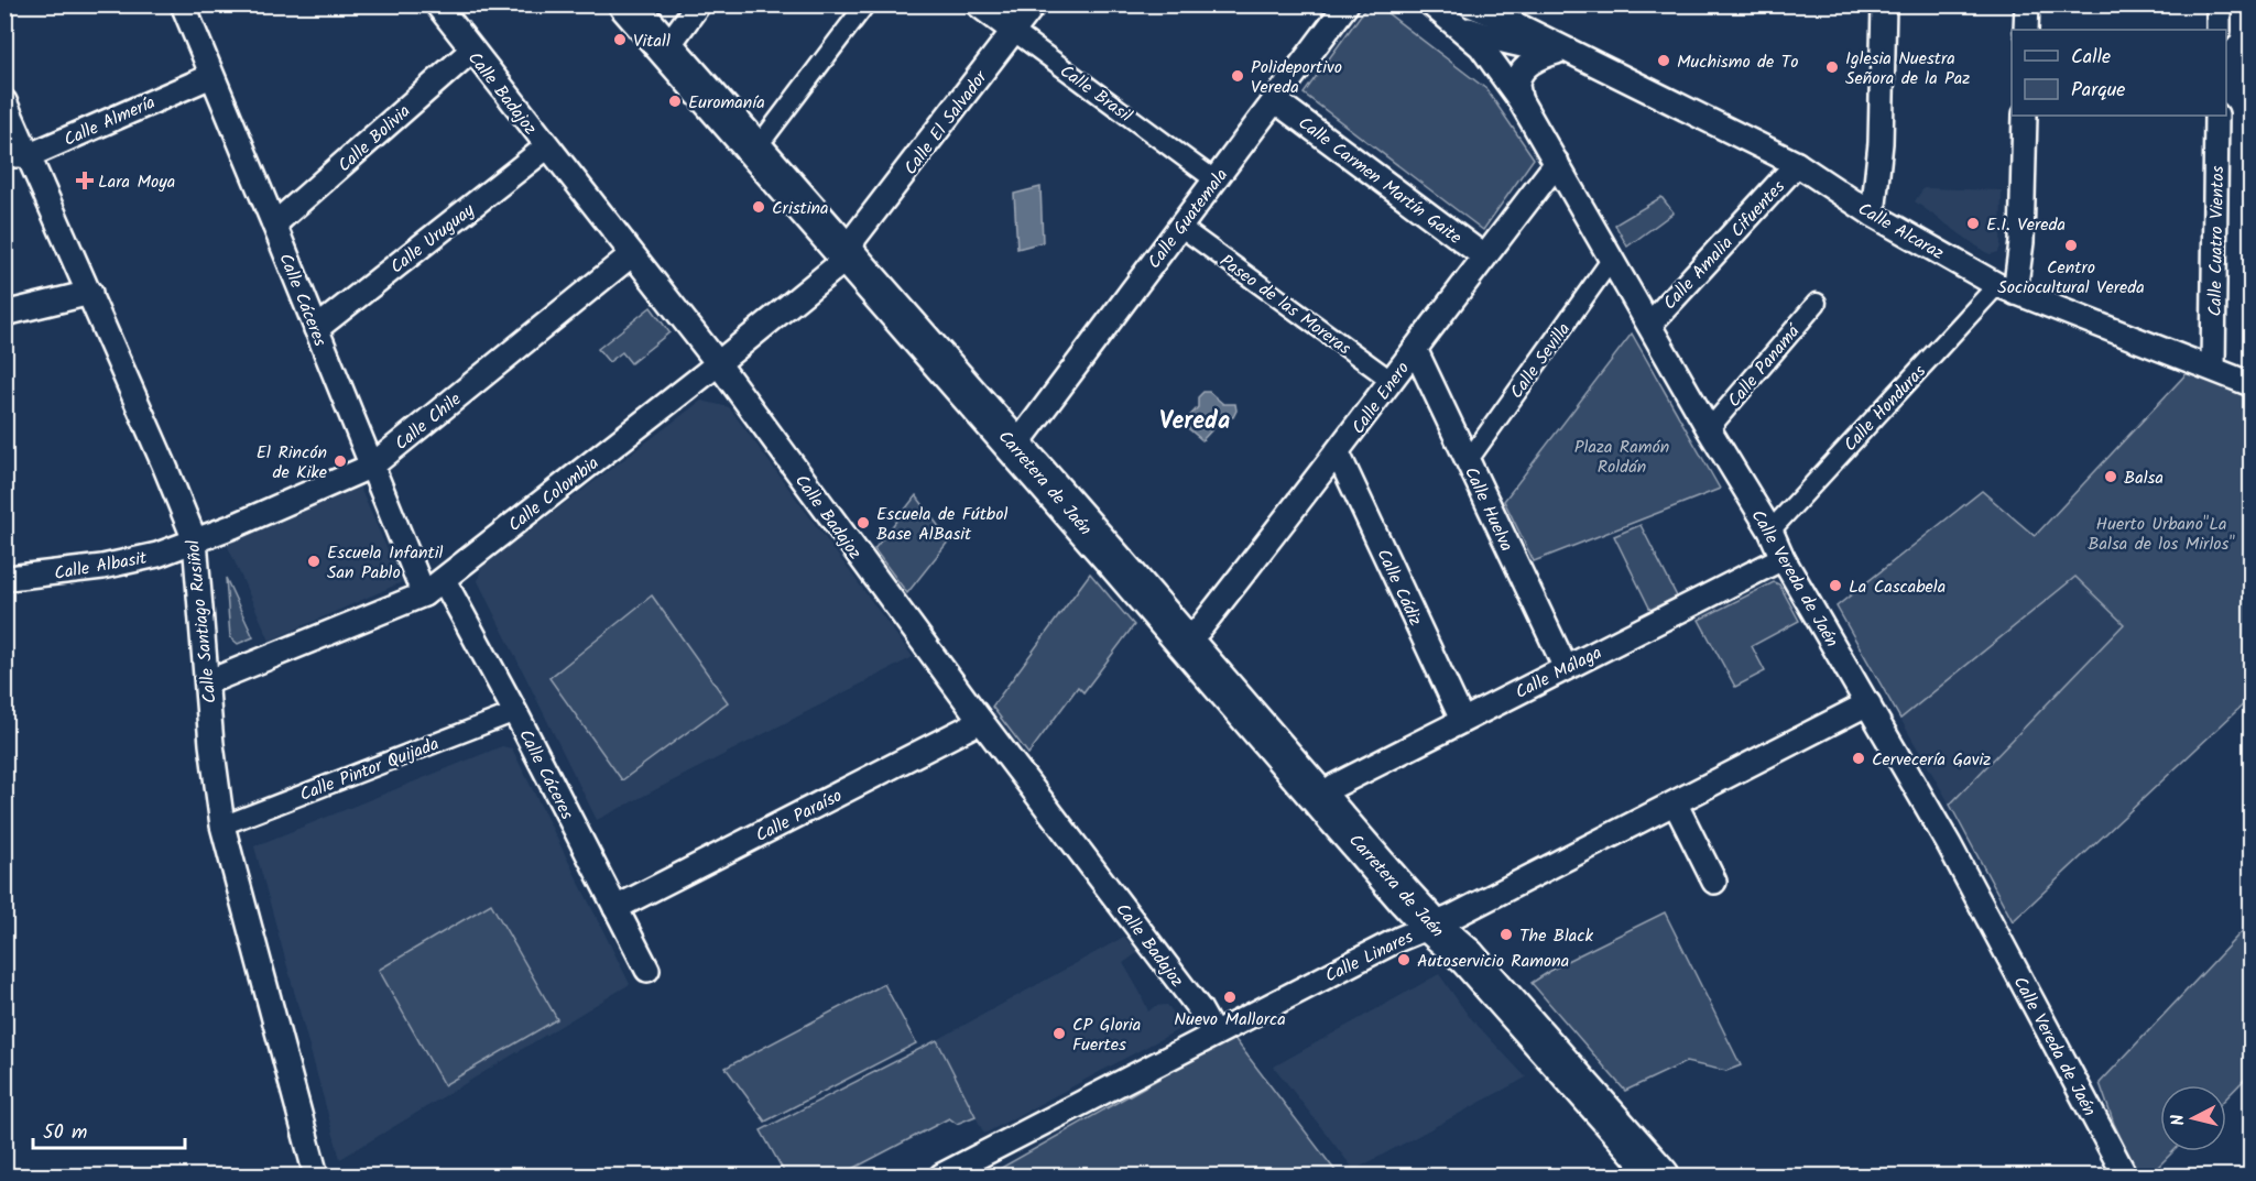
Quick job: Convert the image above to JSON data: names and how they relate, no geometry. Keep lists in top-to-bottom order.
{
  "streets": {
    "main road": ["Carretera de Jaén"],
    "street": [
      "Calle Badajoz",
      "Calle Brasil",
      "Calle Almería",
      "Calle El Salvador",
      "Calle Bolivia",
      "Calle Carmen Martín Gaite",
      "Calle Guatemala",
      "Calle Alcaraz",
      "Calle Uruguay",
      "Calle Cuatro Vientos",
      "Calle Amalia Cifuentes",
      "Calle Cáceres",
      "Paseo de las Moreras",
      "Calle Sevilla",
      "Calle Panamá",
      "Calle Enero",
      "Calle Honduras",
      "Calle Chile",
      "Calle Colombia",
      "Calle Huelva",
      "Calle Albasit",
      "Calle Vereda de Jaén",
      "Calle Cádiz",
      "Calle Santiago Rusiñol",
      "Calle Málaga",
      "Calle Pintor Quijada",
      "Calle Paraíso",
      "Calle Linares"
    ]
  },
  "crossings": [
    ["Calle Badajoz", "Calle Bolivia"],
    ["Calle Badajoz", "Calle Uruguay"],
    ["Calle Badajoz", "Calle Chile"],
    ["Calle Badajoz", "Calle Colombia"],
    ["Calle Badajoz", "Calle Paraíso"],
    ["Calle Badajoz", "Calle Linares"],
    ["Calle Brasil", "Calle El Salvador"],
    ["Calle Brasil", "Calle Guatemala"],
    ["Calle Almería", "Calle Cáceres"],
    ["Calle Almería", "Calle Santiago Rusiñol"],
    ["Calle El Salvador", "Carretera de Jaén"],
    ["Calle El Salvador", "Calle Colombia"],
    ["Calle Bolivia", "Calle Cáceres"],
    ["Calle Carmen Martín Gaite", "Calle Guatemala"],
    ["Calle Carmen Martín Gaite", "Calle Enero"],
    ["Calle Guatemala", "Paseo de las Moreras"],
    ["Calle Guatemala", "Carretera de Jaén"],
    ["Calle Alcaraz", "Calle Cuatro Vientos"],
    ["Calle Alcaraz", "Calle Amalia Cifuentes"],
    ["Calle Alcaraz", "Calle Honduras"],
    ["Calle Alcaraz", "Calle Vereda de Jaén"],
    ["Calle Uruguay", "Calle Cáceres"],
    ["Calle Amalia Cifuentes", "Calle Vereda de Jaén"],
    ["Calle Cáceres", "Calle Chile"],
    ["Calle Cáceres", "Calle Colombia"],
    ["Calle Cáceres", "Calle Pintor Quijada"],
    ["Calle Cáceres", "Calle Paraíso"],
    ["Paseo de las Moreras", "Calle Enero"],
    ["Calle Sevilla", "Calle Huelva"],
    ["Calle Sevilla", "Calle Vereda de Jaén"],
    ["Calle Panamá", "Calle Vereda de Jaén"],
    ["Calle Enero", "Carretera de Jaén"],
    ["Calle Enero", "Calle Huelva"],
    ["Calle Enero", "Calle Vereda de Jaén"],
    ["Calle Enero", "Calle Cádiz"],
    ["Calle Honduras", "Calle Vereda de Jaén"],
    ["Calle Chile", "Calle Albasit"],
    ["Calle Chile", "Calle Santiago Rusiñol"],
    ["Carretera de Jaén", "Calle Colombia"],
    ["Carretera de Jaén", "Calle Málaga"],
    ["Carretera de Jaén", "Calle Linares"],
    ["Calle Colombia", "Calle Santiago Rusiñol"],
    ["Calle Huelva", "Calle Málaga"],
    ["Calle Albasit", "Calle Santiago Rusiñol"],
    ["Calle Vereda de Jaén", "Calle Málaga"],
    ["Calle Vereda de Jaén", "Calle Linares"],
    ["Calle Cádiz", "Calle Málaga"],
    ["Calle Santiago Rusiñol", "Calle Pintor Quijada"]
  ],
  "districts": ["Vereda"],
  "parks": ["Plaza Ramón Roldán", "Huerto Urbano\"La Balsa de los Mirlos\""],
  "places": {
    "other": [
      "Vitall",
      "Muchismo de To",
      "Iglesia Nuestra Señora de la Paz",
      "Polideportivo Vereda",
      "Euromanía",
      "Cristina",
      "E.I. Vereda",
      "Centro Sociocultural Vereda",
      "El Rincón de Kike",
      "Balsa",
      "Escuela de Fútbol Base AlBasit",
      "Escuela Infantil San Pablo",
      "La Cascabela",
      "Cervecería Gaviz",
      "The Black",
      "Autoservicio Ramona",
      "Nuevo Mallorca",
      "CP Gloria Fuertes"
    ],
    "health": ["Lara Moya"]
  },
  "legend": ["Calle", "Parque"],
  "scale_bar": "50 m",
  "north": "left"
}
